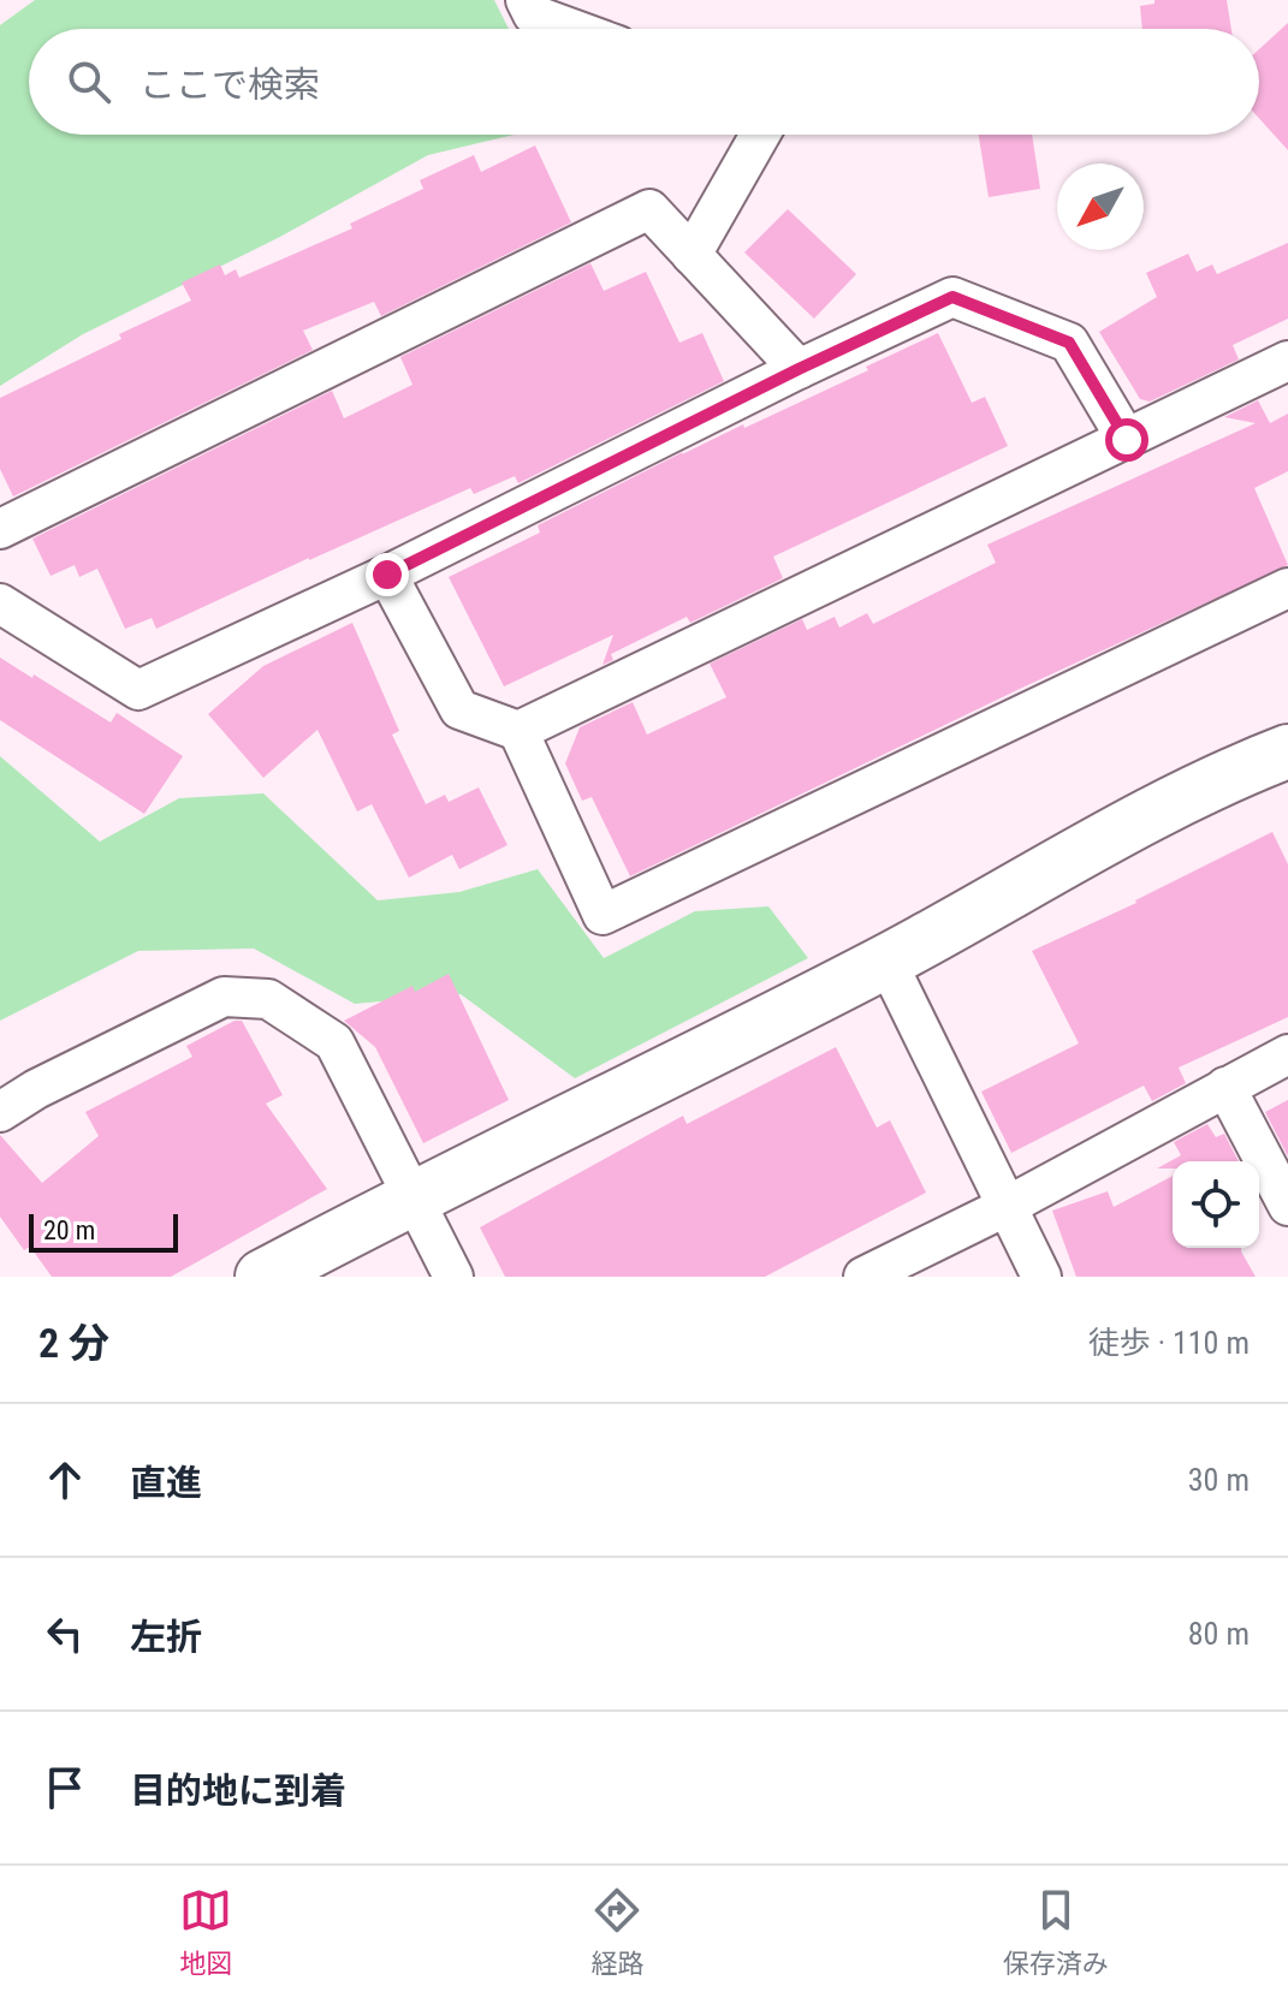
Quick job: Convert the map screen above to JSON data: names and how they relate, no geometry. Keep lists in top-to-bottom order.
{
  "scale_bar": "20 m",
  "north": "bottom left",
  "page": {
    "search": "ここで検索",
    "scale": "20 m",
    "heading": ["2 分", "徒歩 · 110 m"],
    "list": [
      ["直進", "30 m"],
      ["左折", "80 m"],
      "目的地に到着"
    ],
    "nav": ["地図", "経路", "保存済み"]
  }
}
